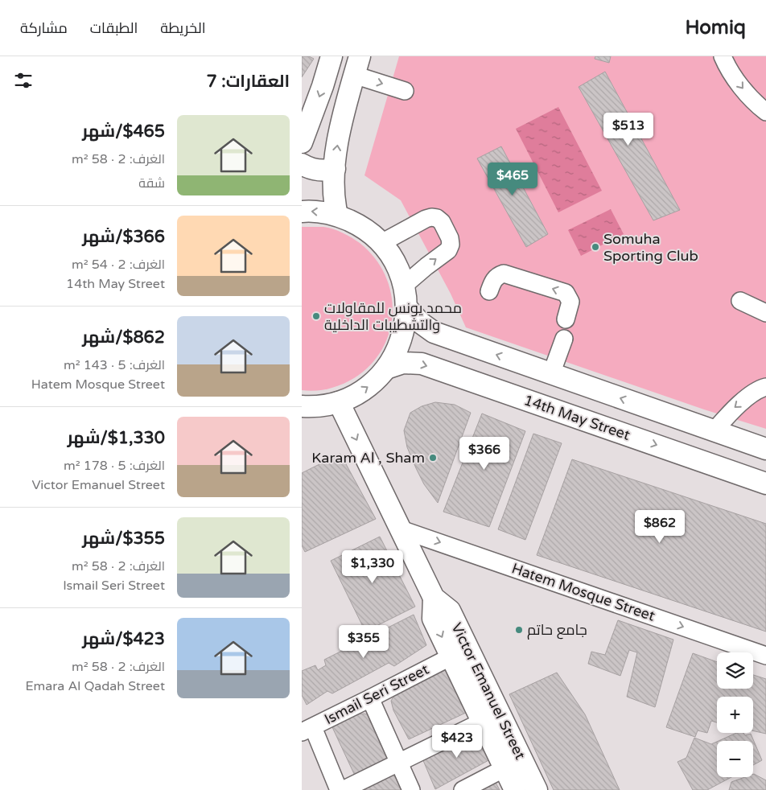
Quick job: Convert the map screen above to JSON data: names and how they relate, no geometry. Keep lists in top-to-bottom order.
{
  "streets": {
    "main road": ["14th May Street", "Victor Emanuel Street"],
    "street": ["Hatem Mosque Street", "Ismail Seri Street"]
  },
  "crossings": [
    ["Hatem Mosque Street", "Victor Emanuel Street"],
    ["Victor Emanuel Street", "Ismail Seri Street"]
  ],
  "one_way": ["Hatem Mosque Street"],
  "places": [
    "Somuha Sporting Club",
    "محمد يونس للمقاولات والتشطيبات الداخلية",
    "Karam Al , Sham",
    "جامع حاتم"
  ],
  "page": {
    "header": "Homiq",
    "nav": ["الخريطة", "الطبقات", "مشاركة"],
    "heading": "العقارات: 7",
    "list": [
      {
        "name": "$465/شهر",
        "note": "الغرف: 2 · 58 m² · شقة"
      },
      {
        "name": "$366/شهر",
        "note": "الغرف: 2 · 54 m² · 14th May Street"
      },
      {
        "name": "$862/شهر",
        "note": "الغرف: 5 · 143 m² · Hatem Mosque Street"
      },
      {
        "name": "$1,330/شهر",
        "note": "الغرف: 5 · 178 m² · Victor Emanuel Street"
      },
      {
        "name": "$355/شهر",
        "note": "الغرف: 2 · 58 m² · Ismail Seri Street"
      },
      {
        "name": "$423/شهر",
        "note": "الغرف: 2 · 58 m² · Emara Al Qadah Street"
      }
    ],
    "price": [
      "$513",
      "$465",
      "$366",
      "$862",
      "$1,330",
      "$355",
      "$423"
    ],
    "map_buttons": ["+", "−"]
  }
}
